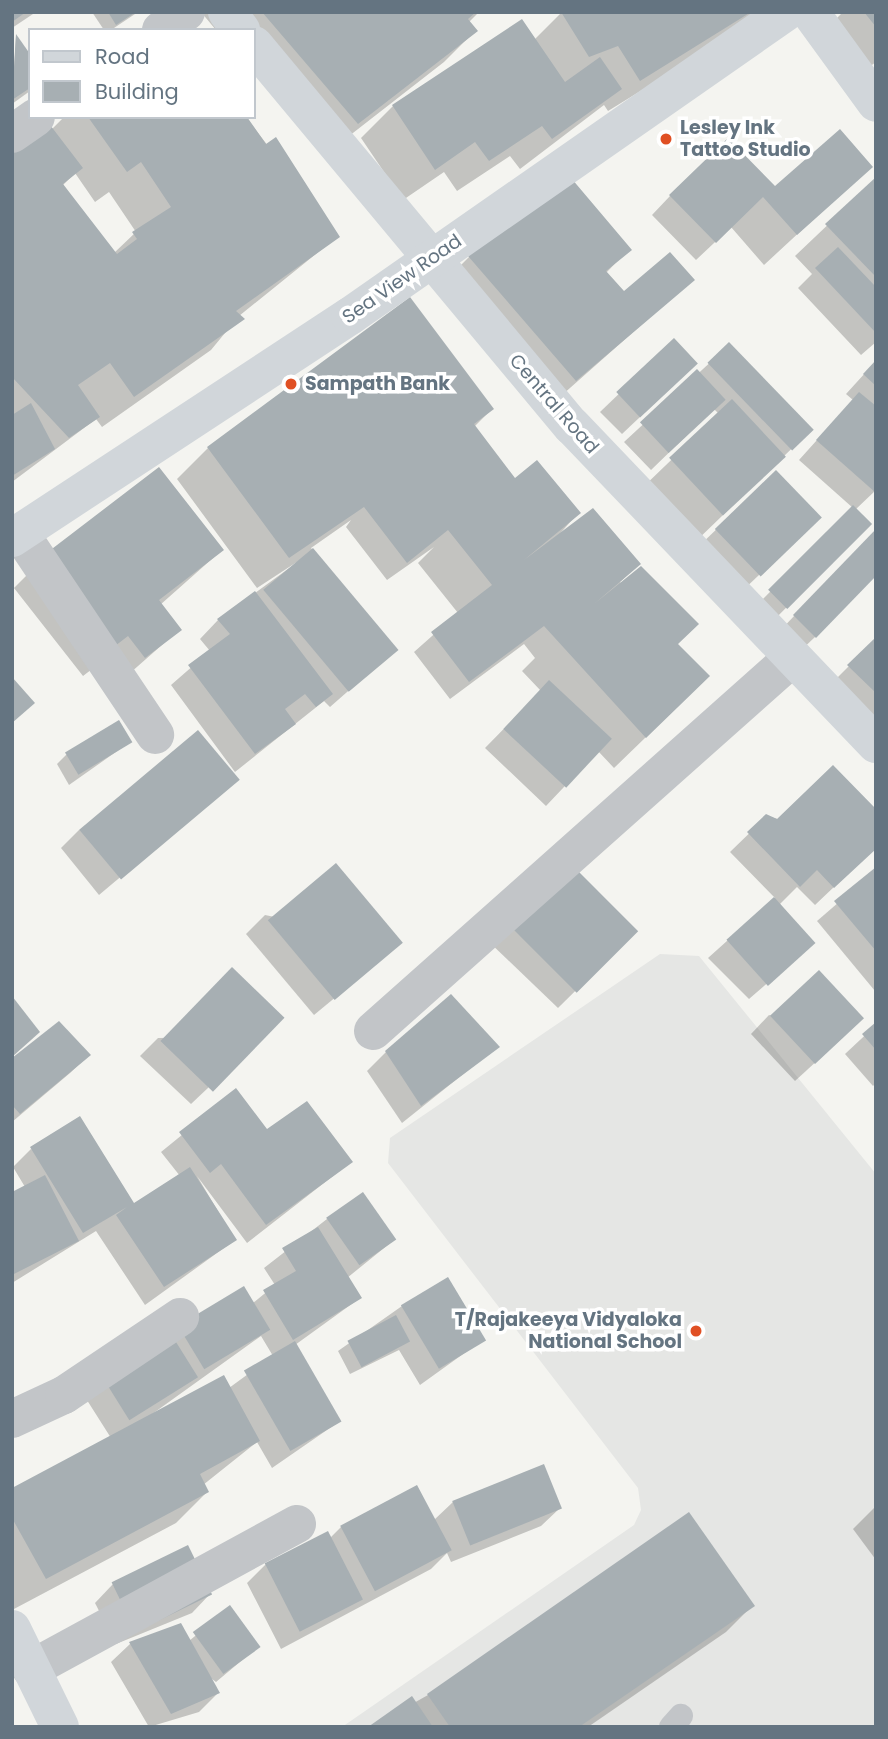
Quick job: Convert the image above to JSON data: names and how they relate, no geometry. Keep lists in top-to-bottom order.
{
  "streets": {
    "main road": ["Sea View Road", "Central Road"]
  },
  "crossings": [
    ["Sea View Road", "Central Road"]
  ],
  "places": ["Lesley Ink Tattoo Studio", "Sampath Bank", "T/Rajakeeya Vidyaloka National School"],
  "legend": ["Road", "Building"]
}
